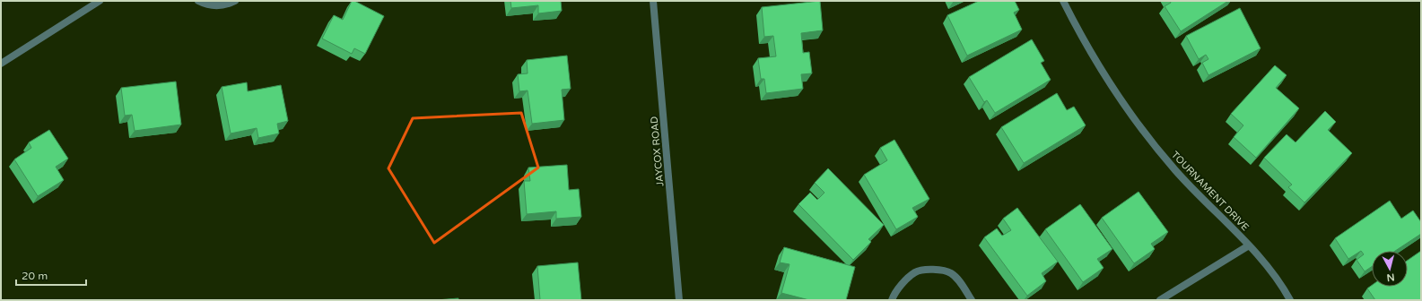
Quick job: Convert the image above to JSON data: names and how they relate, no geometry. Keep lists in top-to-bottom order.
{
  "streets": {
    "street": ["JAYCOX ROAD", "TOURNAMENT DRIVE"]
  },
  "scale_bar": "20 m",
  "north": "bottom"
}
